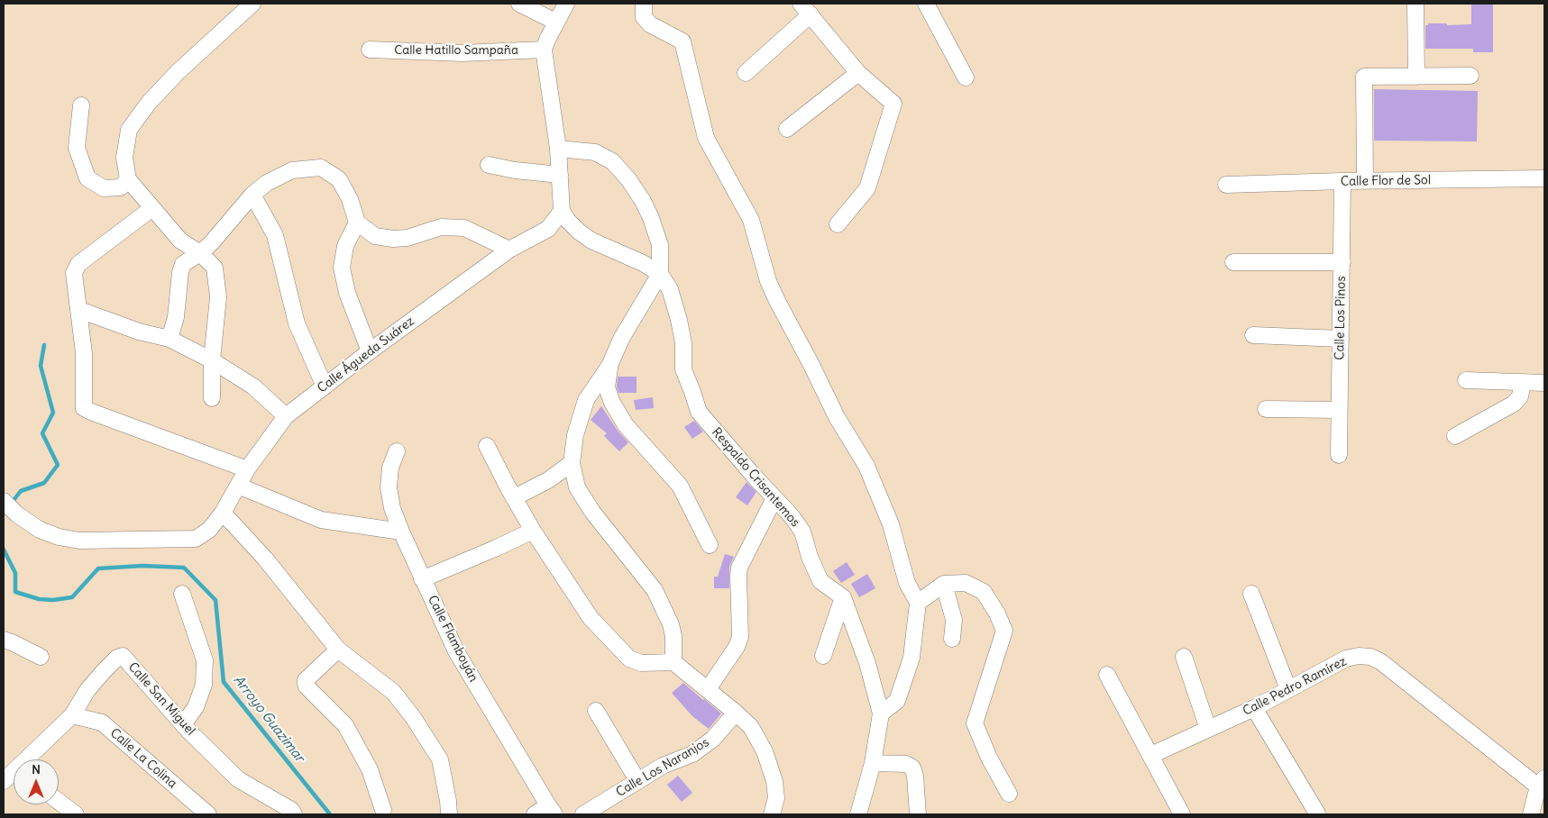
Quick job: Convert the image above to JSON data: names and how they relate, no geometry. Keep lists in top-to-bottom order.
{
  "streets": {
    "street": [
      "Calle Hatillo Sampaña",
      "Calle Flor de Sol",
      "Calle Los Pinos",
      "Calle Águeda Suárez",
      "Respaldo Crisantemos",
      "Calle Flamboyán",
      "Calle Pedro Ramírez",
      "Calle San Miguel",
      "Calle La Colina",
      "Calle Los Naranjos"
    ]
  },
  "crossings": [
    ["Calle Flor de Sol", "Calle Los Pinos"],
    ["Calle Águeda Suárez", "Respaldo Crisantemos"],
    ["Calle San Miguel", "Calle La Colina"]
  ],
  "water": ["Arroyo Guazimar"],
  "north": "top"
}
